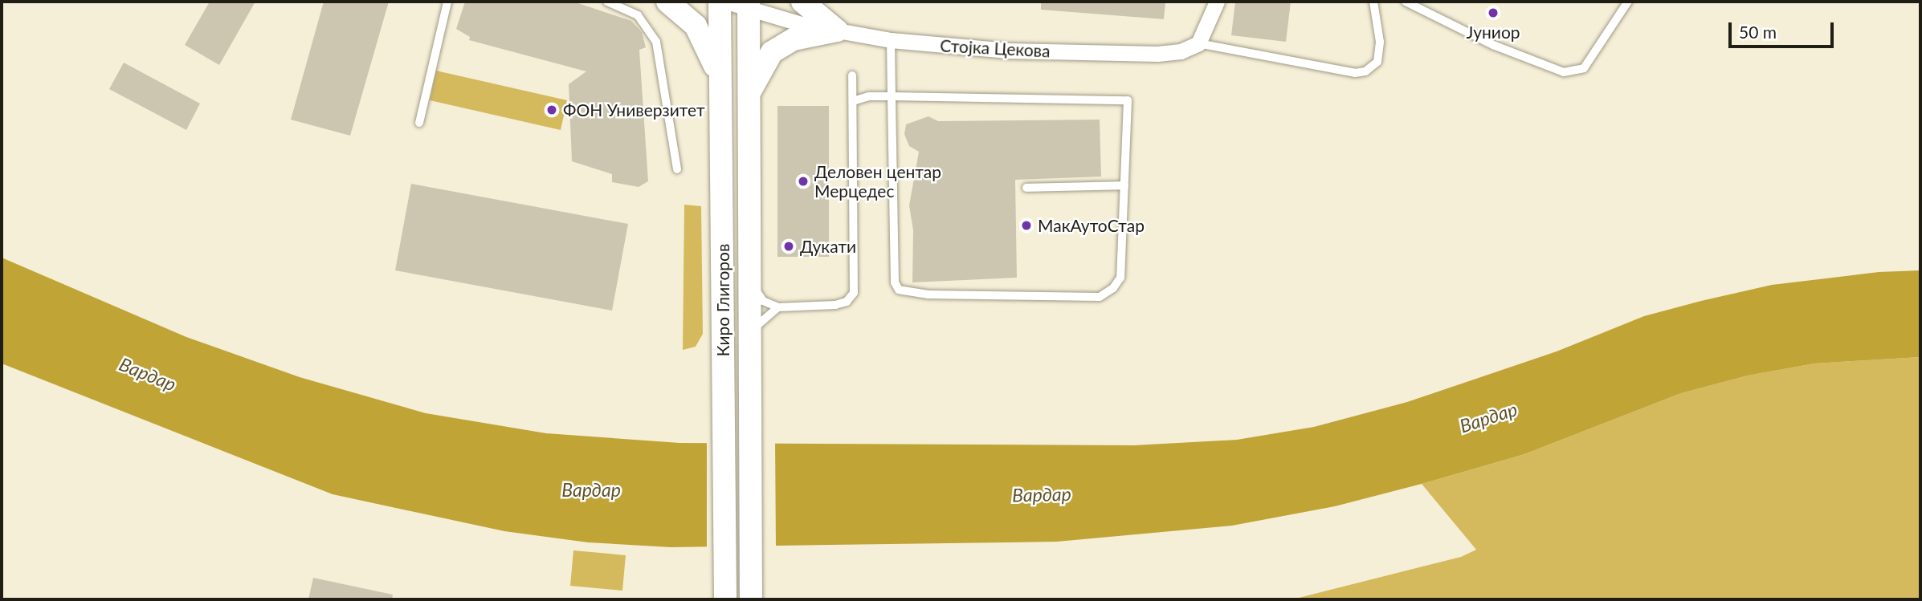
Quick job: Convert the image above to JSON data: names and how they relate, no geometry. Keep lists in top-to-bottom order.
{
  "streets": {
    "street": ["Стојка Цекова", "Киро Глигоров"]
  },
  "crossings": [
    ["Стојка Цекова", "Киро Глигоров"]
  ],
  "water": ["Вардар"],
  "places": [
    "Јуниор",
    "ФОН Универзитет",
    "Деловен центар Мерцедес",
    "МакАутоСтар",
    "Дукати"
  ],
  "scale_bar": "50 m"
}
